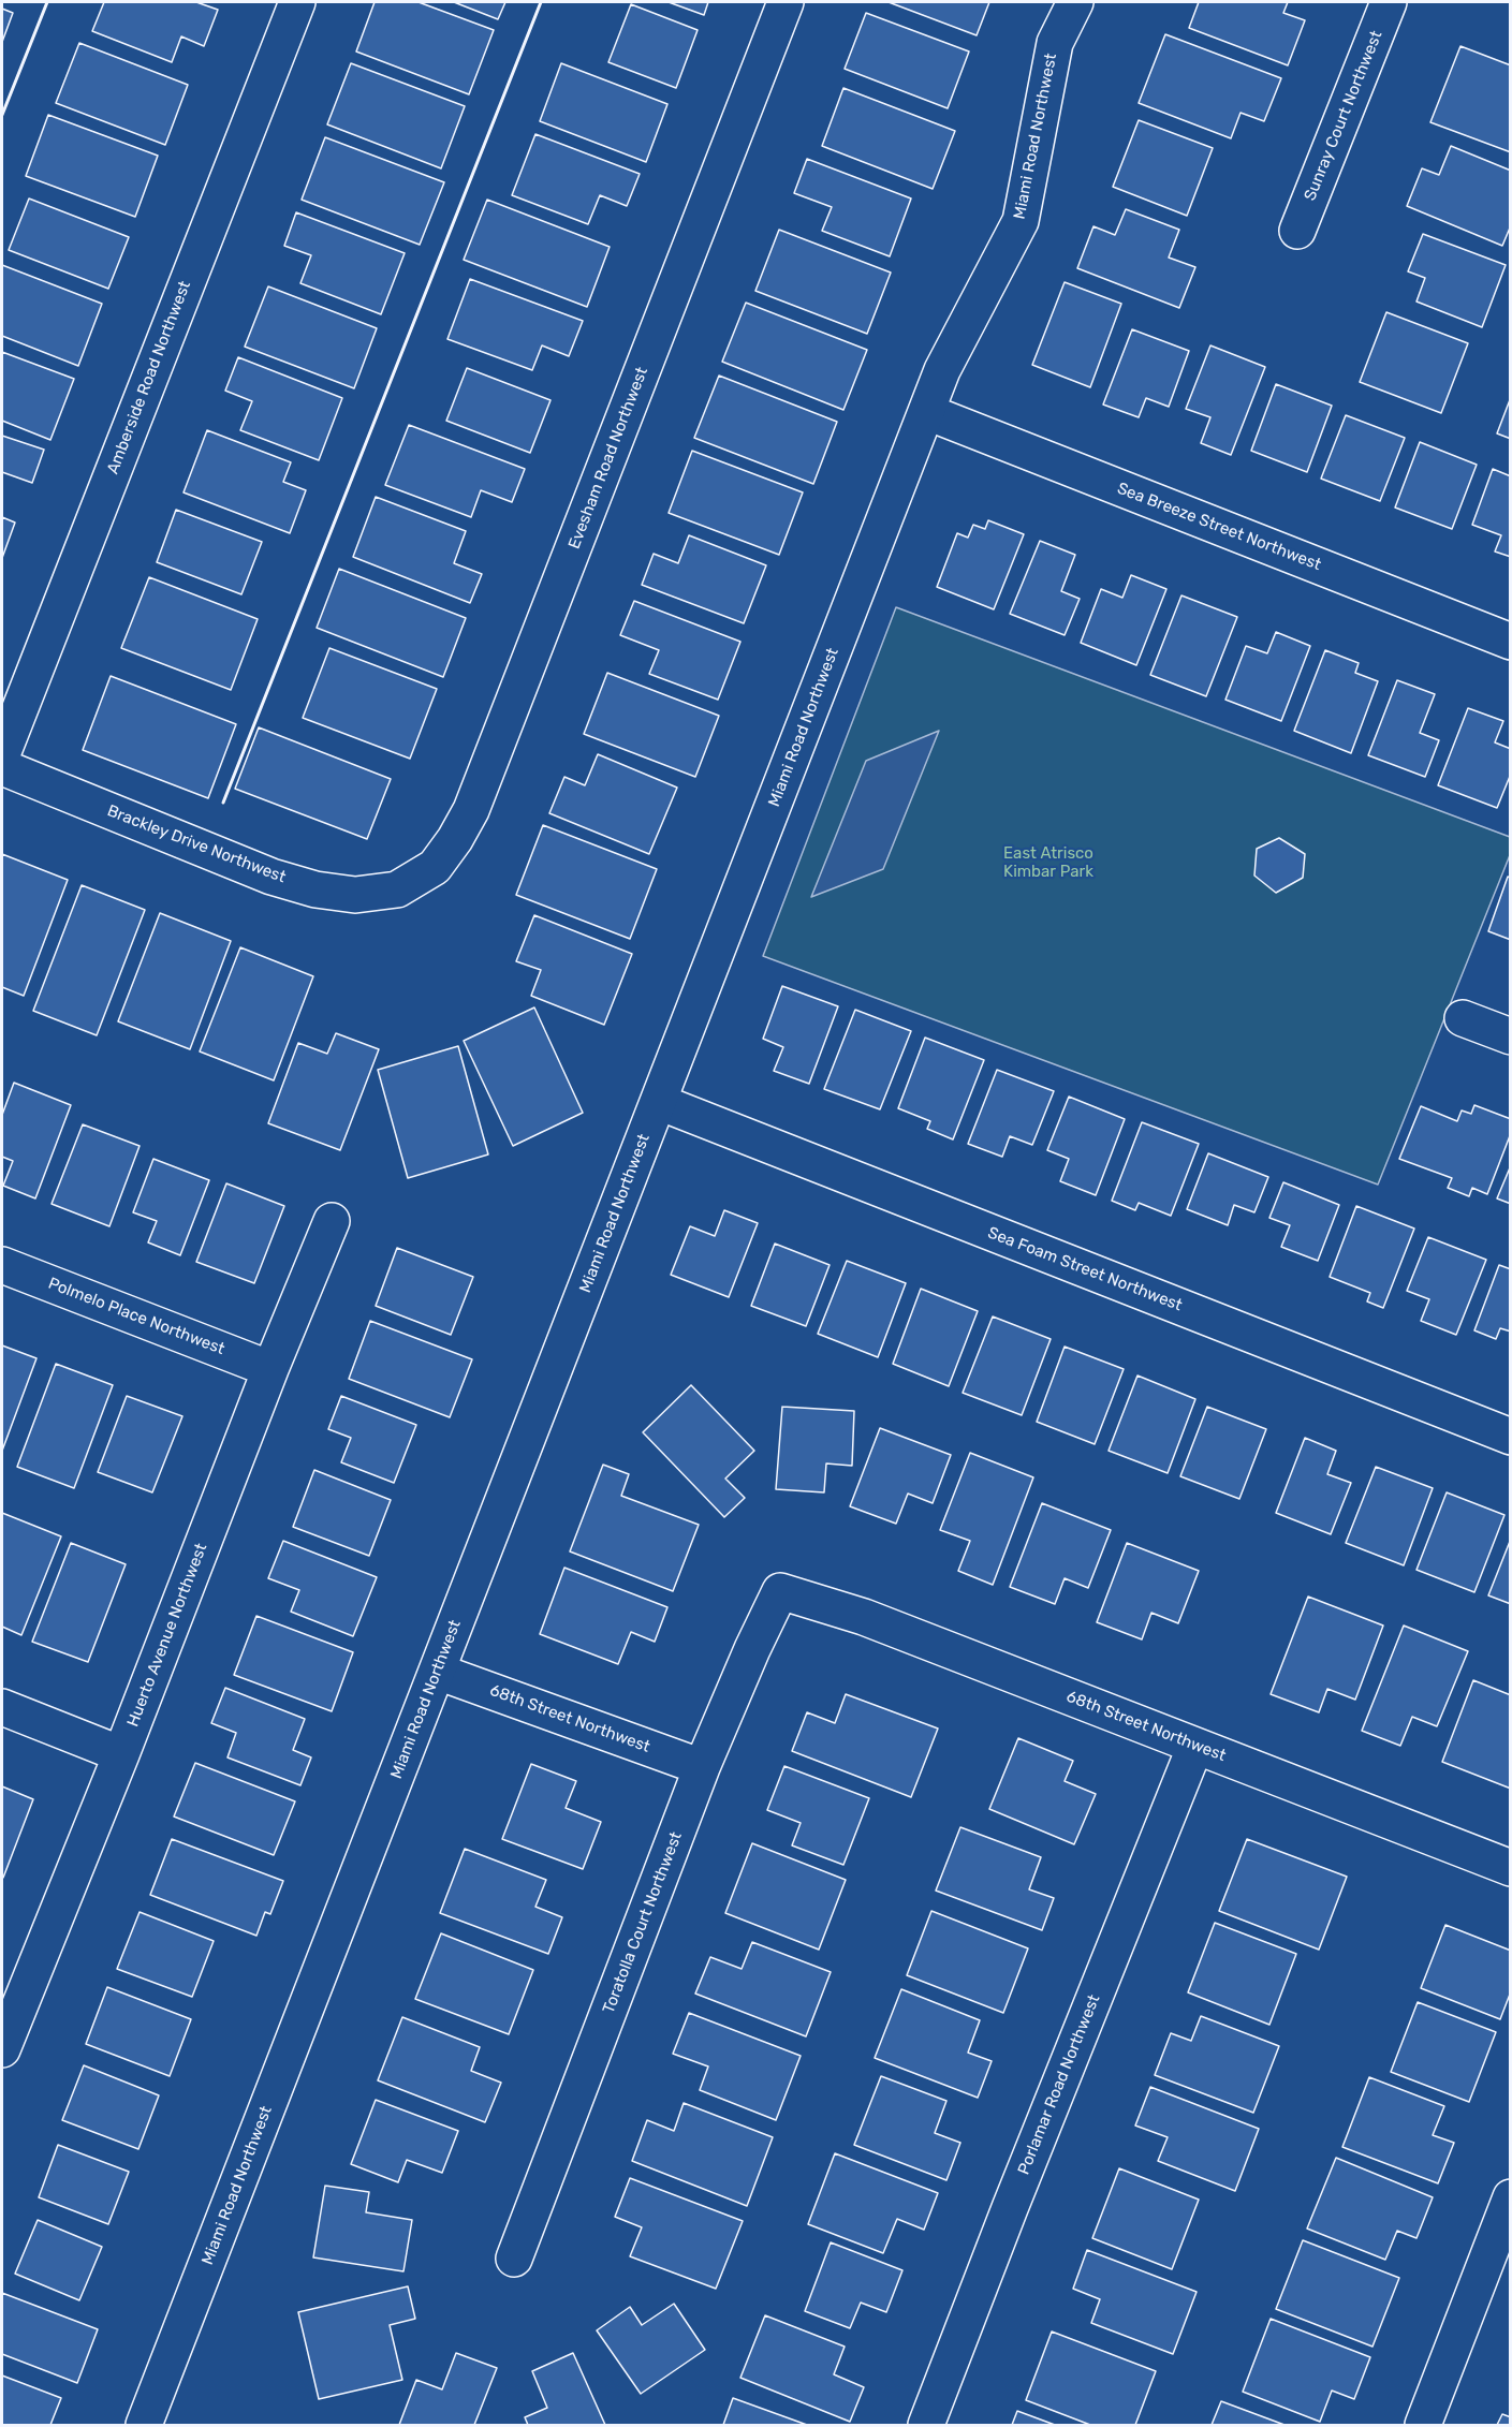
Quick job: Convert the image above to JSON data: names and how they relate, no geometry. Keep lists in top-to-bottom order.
{
  "streets": {
    "street": [
      "Sunray Court Northwest",
      "Miami Road Northwest",
      "Amberside Road Northwest",
      "Evesham Road Northwest",
      "Sea Breeze Street Northwest",
      "Brackley Drive Northwest",
      "Sea Foam Street Northwest",
      "Polmelo Place Northwest",
      "Huerto Avenue Northwest",
      "68th Street Northwest",
      "Toratolla Court Northwest",
      "Porlamar Road Northwest"
    ]
  },
  "crossings": [
    ["Miami Road Northwest", "Sea Breeze Street Northwest"],
    ["Miami Road Northwest", "Sea Foam Street Northwest"],
    ["Miami Road Northwest", "68th Street Northwest"],
    ["Evesham Road Northwest", "Brackley Drive Northwest"],
    ["Polmelo Place Northwest", "Huerto Avenue Northwest"],
    ["68th Street Northwest", "Toratolla Court Northwest"],
    ["68th Street Northwest", "Porlamar Road Northwest"]
  ],
  "parks": ["East Atrisco Kimbar Park"]
}
